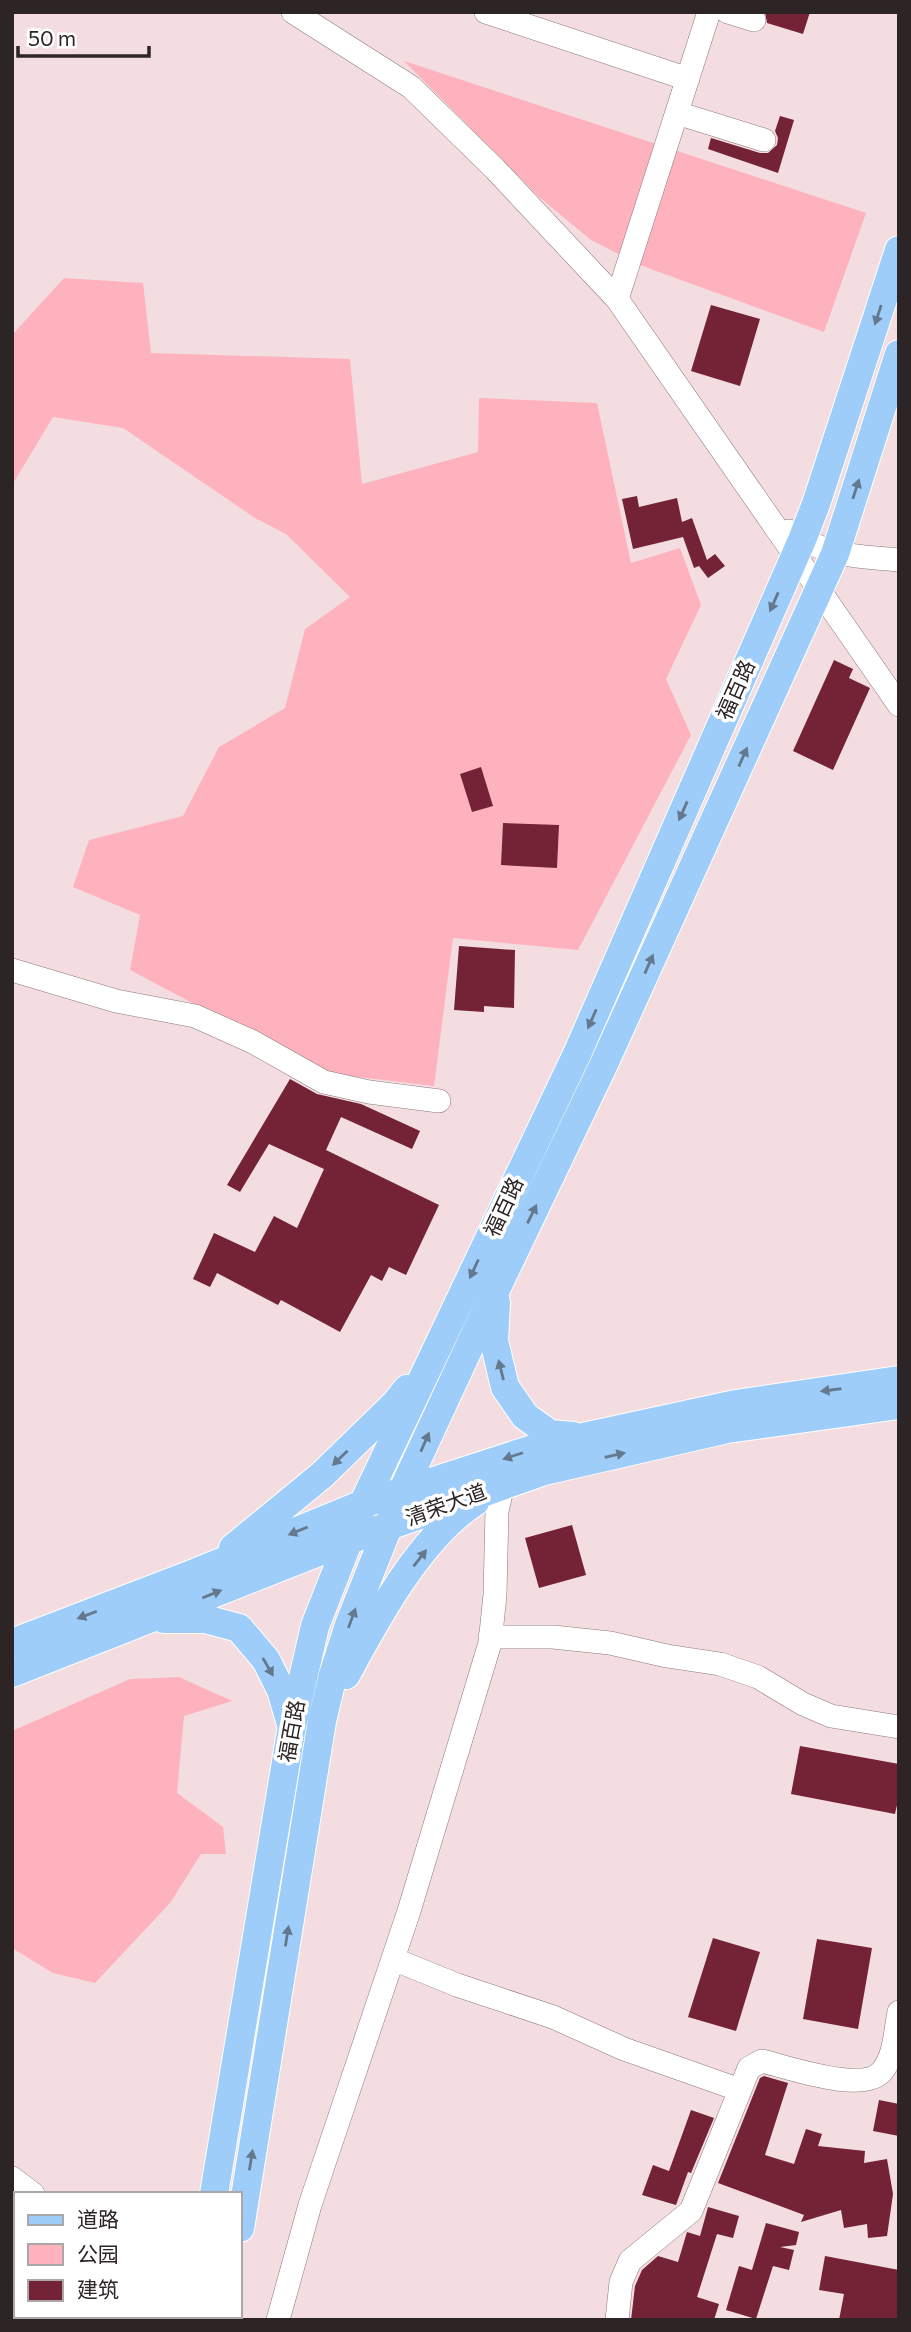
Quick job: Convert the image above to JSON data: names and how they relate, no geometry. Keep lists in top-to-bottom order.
{
  "streets": {
    "main road": ["福百路", "清荣大道"]
  },
  "crossings": [
    ["福百路", "清荣大道"]
  ],
  "legend": ["道路", "公园", "建筑"],
  "scale_bar": "50 m"
}
